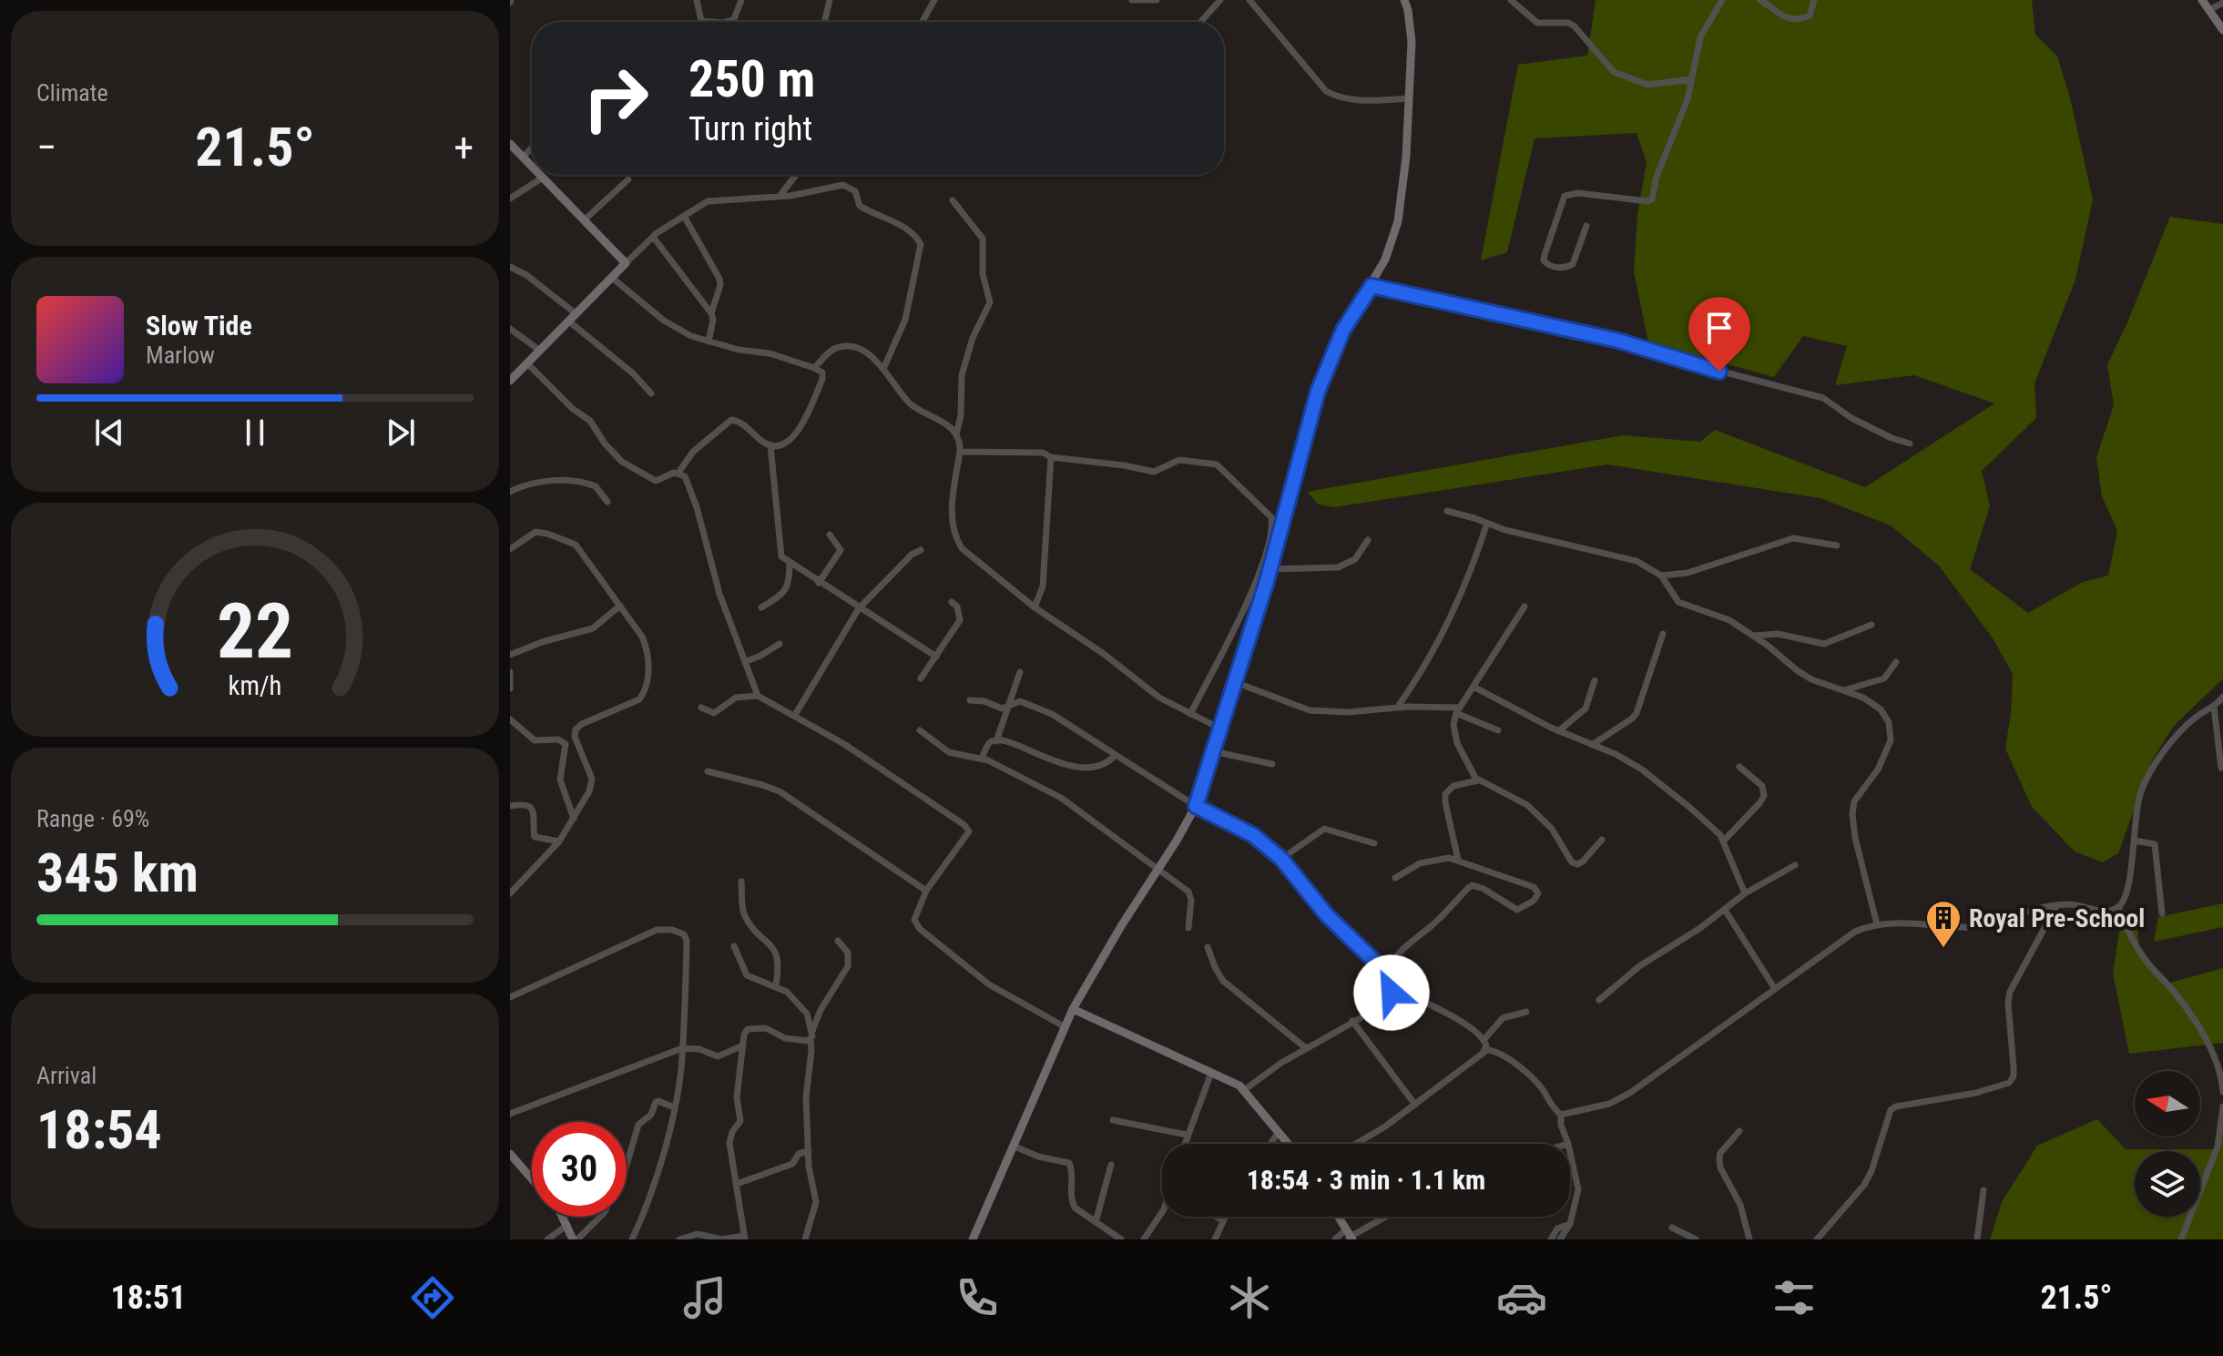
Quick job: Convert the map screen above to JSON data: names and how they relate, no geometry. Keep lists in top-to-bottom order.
{
  "places": {
    "building": ["Royal Pre-School"]
  },
  "north": "left",
  "page": {
    "tile": [
      "Climate",
      ["Range · 69%", "345 km"],
      ["Arrival", "18:54"]
    ],
    "turn": ["250 m", "Turn right"],
    "heat": ["−", "21.5°", "+"],
    "song": ["Slow Tide", "Marlow"],
    "limit": "30",
    "trip": "18:54 · 3 min · 1.1 km",
    "tabs": ["18:51", "21.5°"],
    "gauge": ["22", "km/h"]
  }
}
